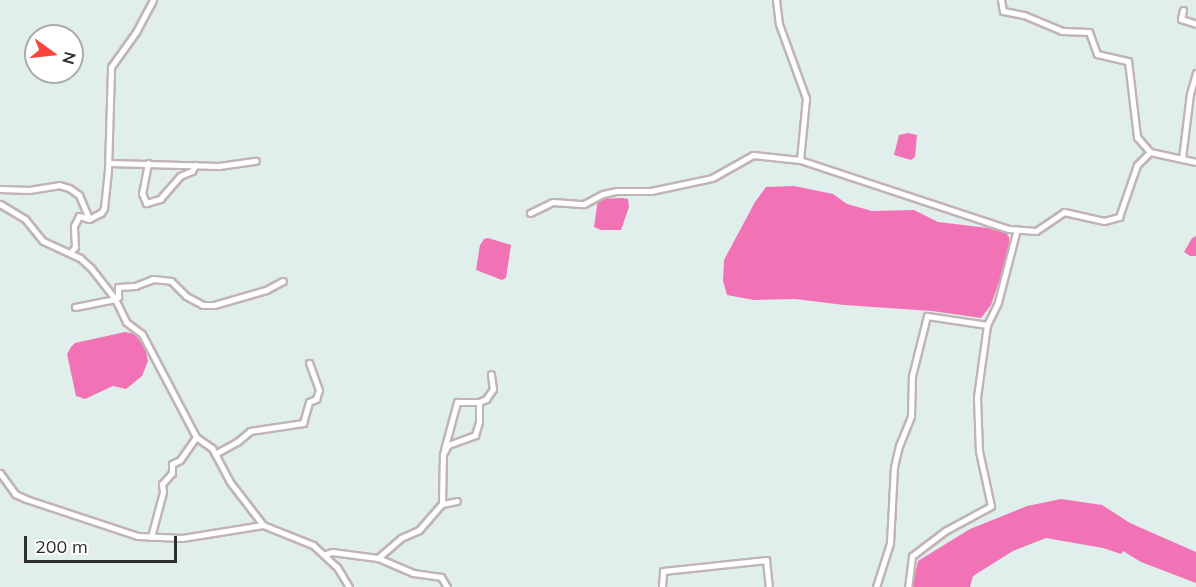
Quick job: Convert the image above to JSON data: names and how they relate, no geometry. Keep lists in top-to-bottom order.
{
  "scale_bar": "200 m",
  "north": "right"
}
